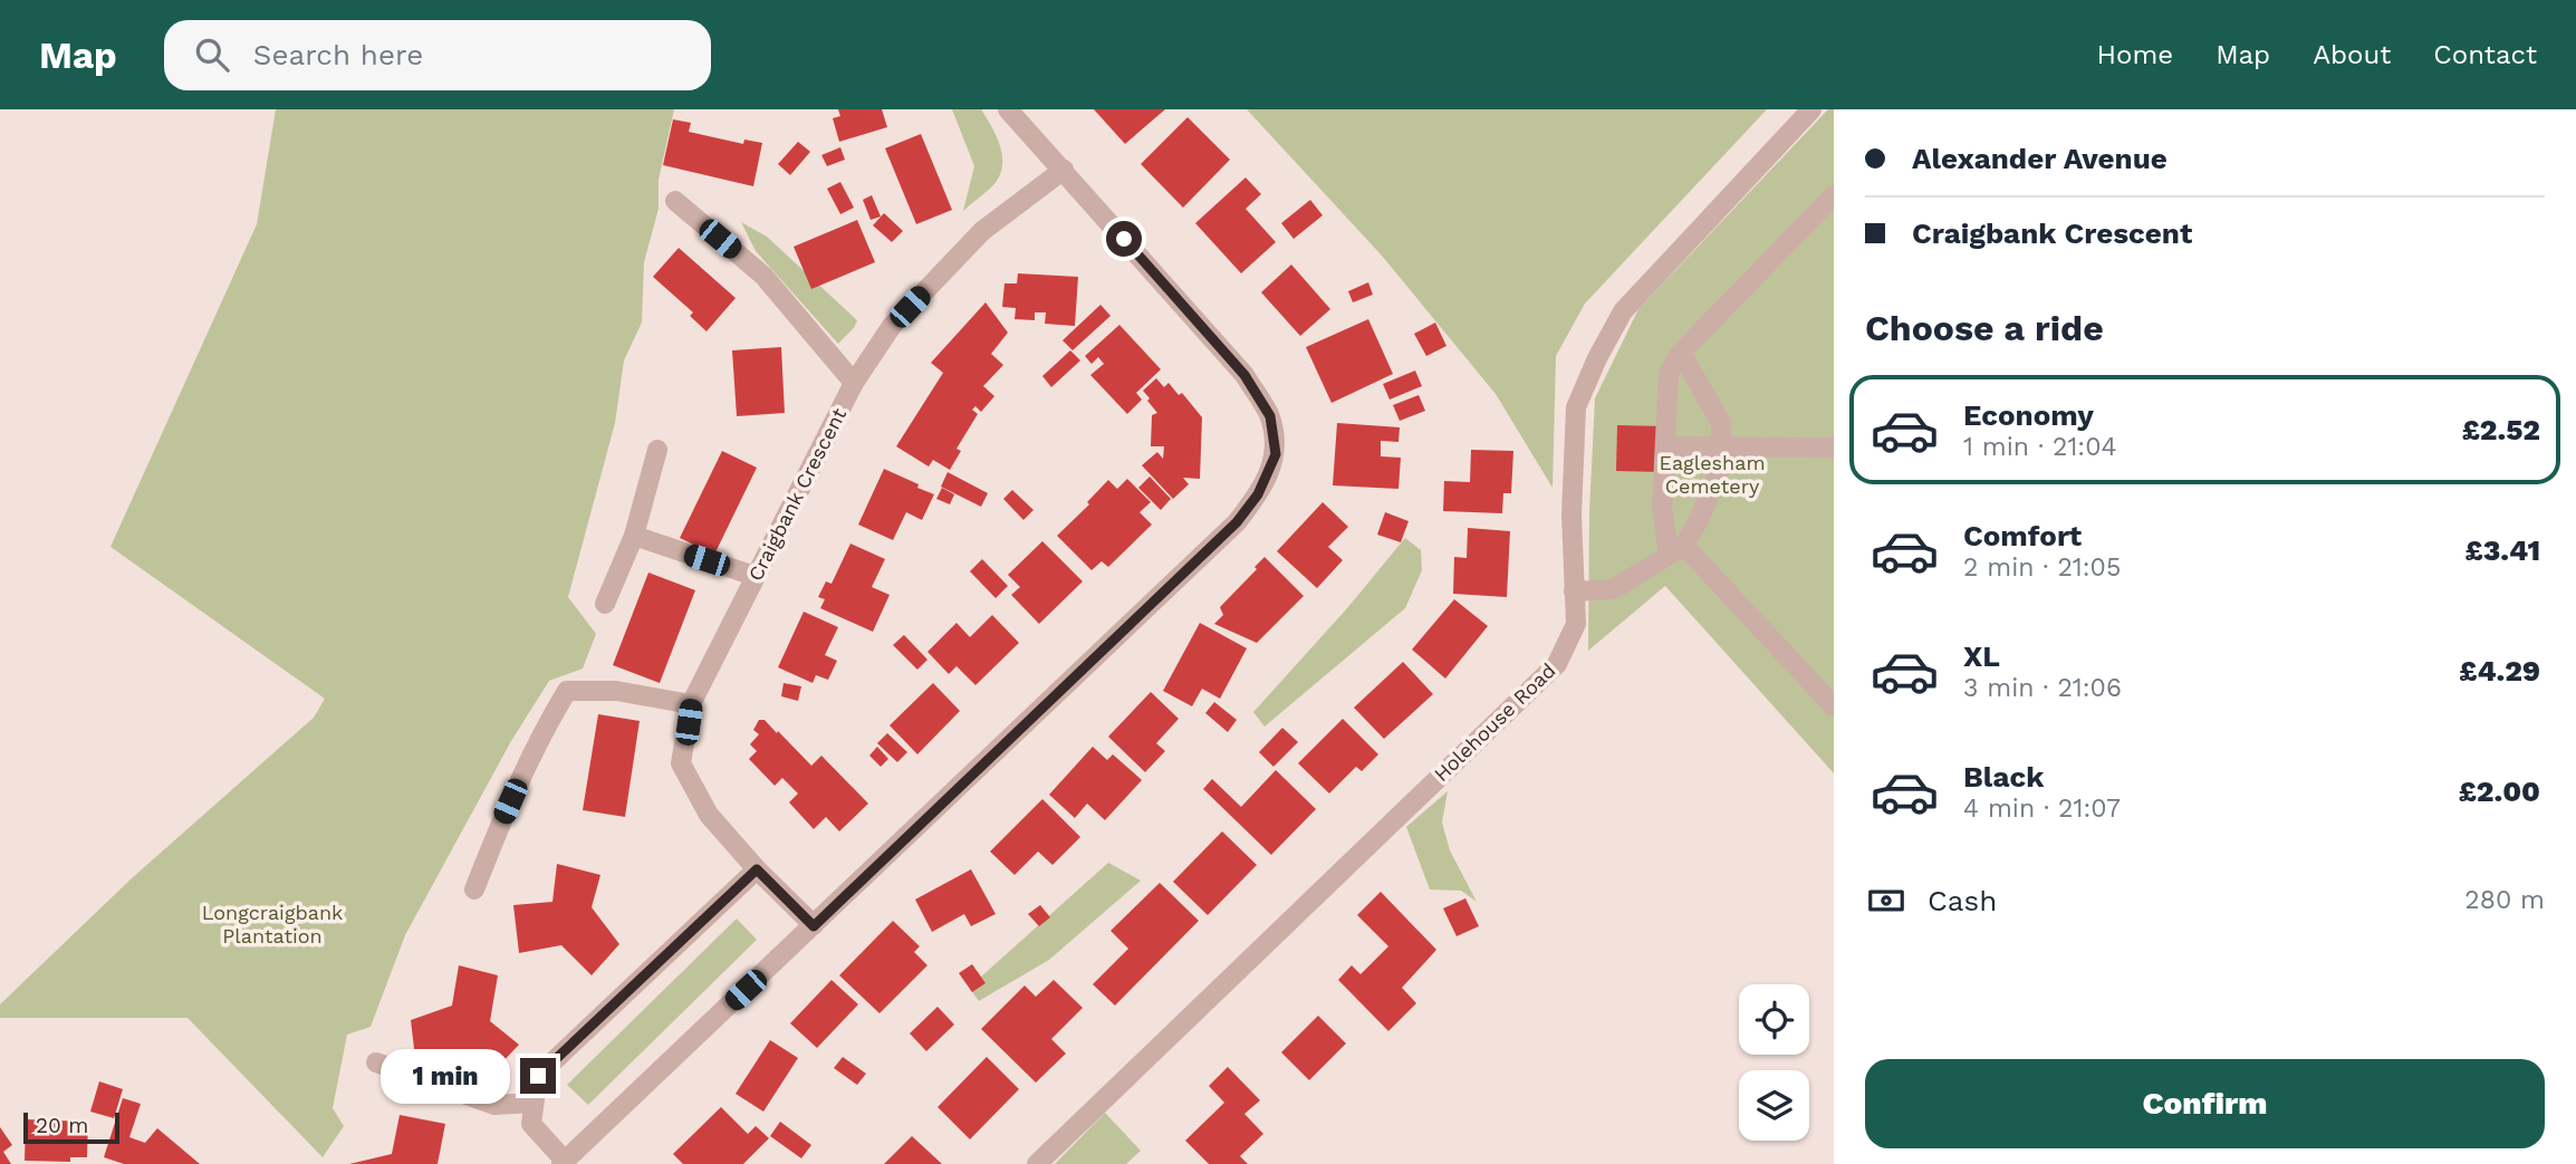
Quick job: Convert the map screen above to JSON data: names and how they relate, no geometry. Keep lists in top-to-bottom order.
{
  "streets": {
    "street": ["Craigbank Crescent", "Holehouse Road"]
  },
  "parks": ["Eaglesham Cemetery", "Longcraigbank Plantation"],
  "scale_bar": "20 m",
  "page": {
    "header": "Map",
    "search": "Search here",
    "nav": [
      "Home",
      "Map",
      "About",
      "Contact"
    ],
    "banner": ["Alexander Avenue", "Craigbank Crescent"],
    "heading": "Choose a ride",
    "list": [
      {
        "name": "Economy",
        "note": "1 min · 21:04",
        "value": "£2.52"
      },
      {
        "name": "Comfort",
        "note": "2 min · 21:05",
        "value": "£3.41"
      },
      {
        "name": "XL",
        "note": "3 min · 21:06",
        "value": "£4.29"
      },
      {
        "name": "Black",
        "note": "4 min · 21:07",
        "value": "£2.00"
      }
    ],
    "pay": ["Cash", "280 m"],
    "buttons": "Confirm",
    "bubble": "1 min",
    "scale": "20 m"
  }
}
